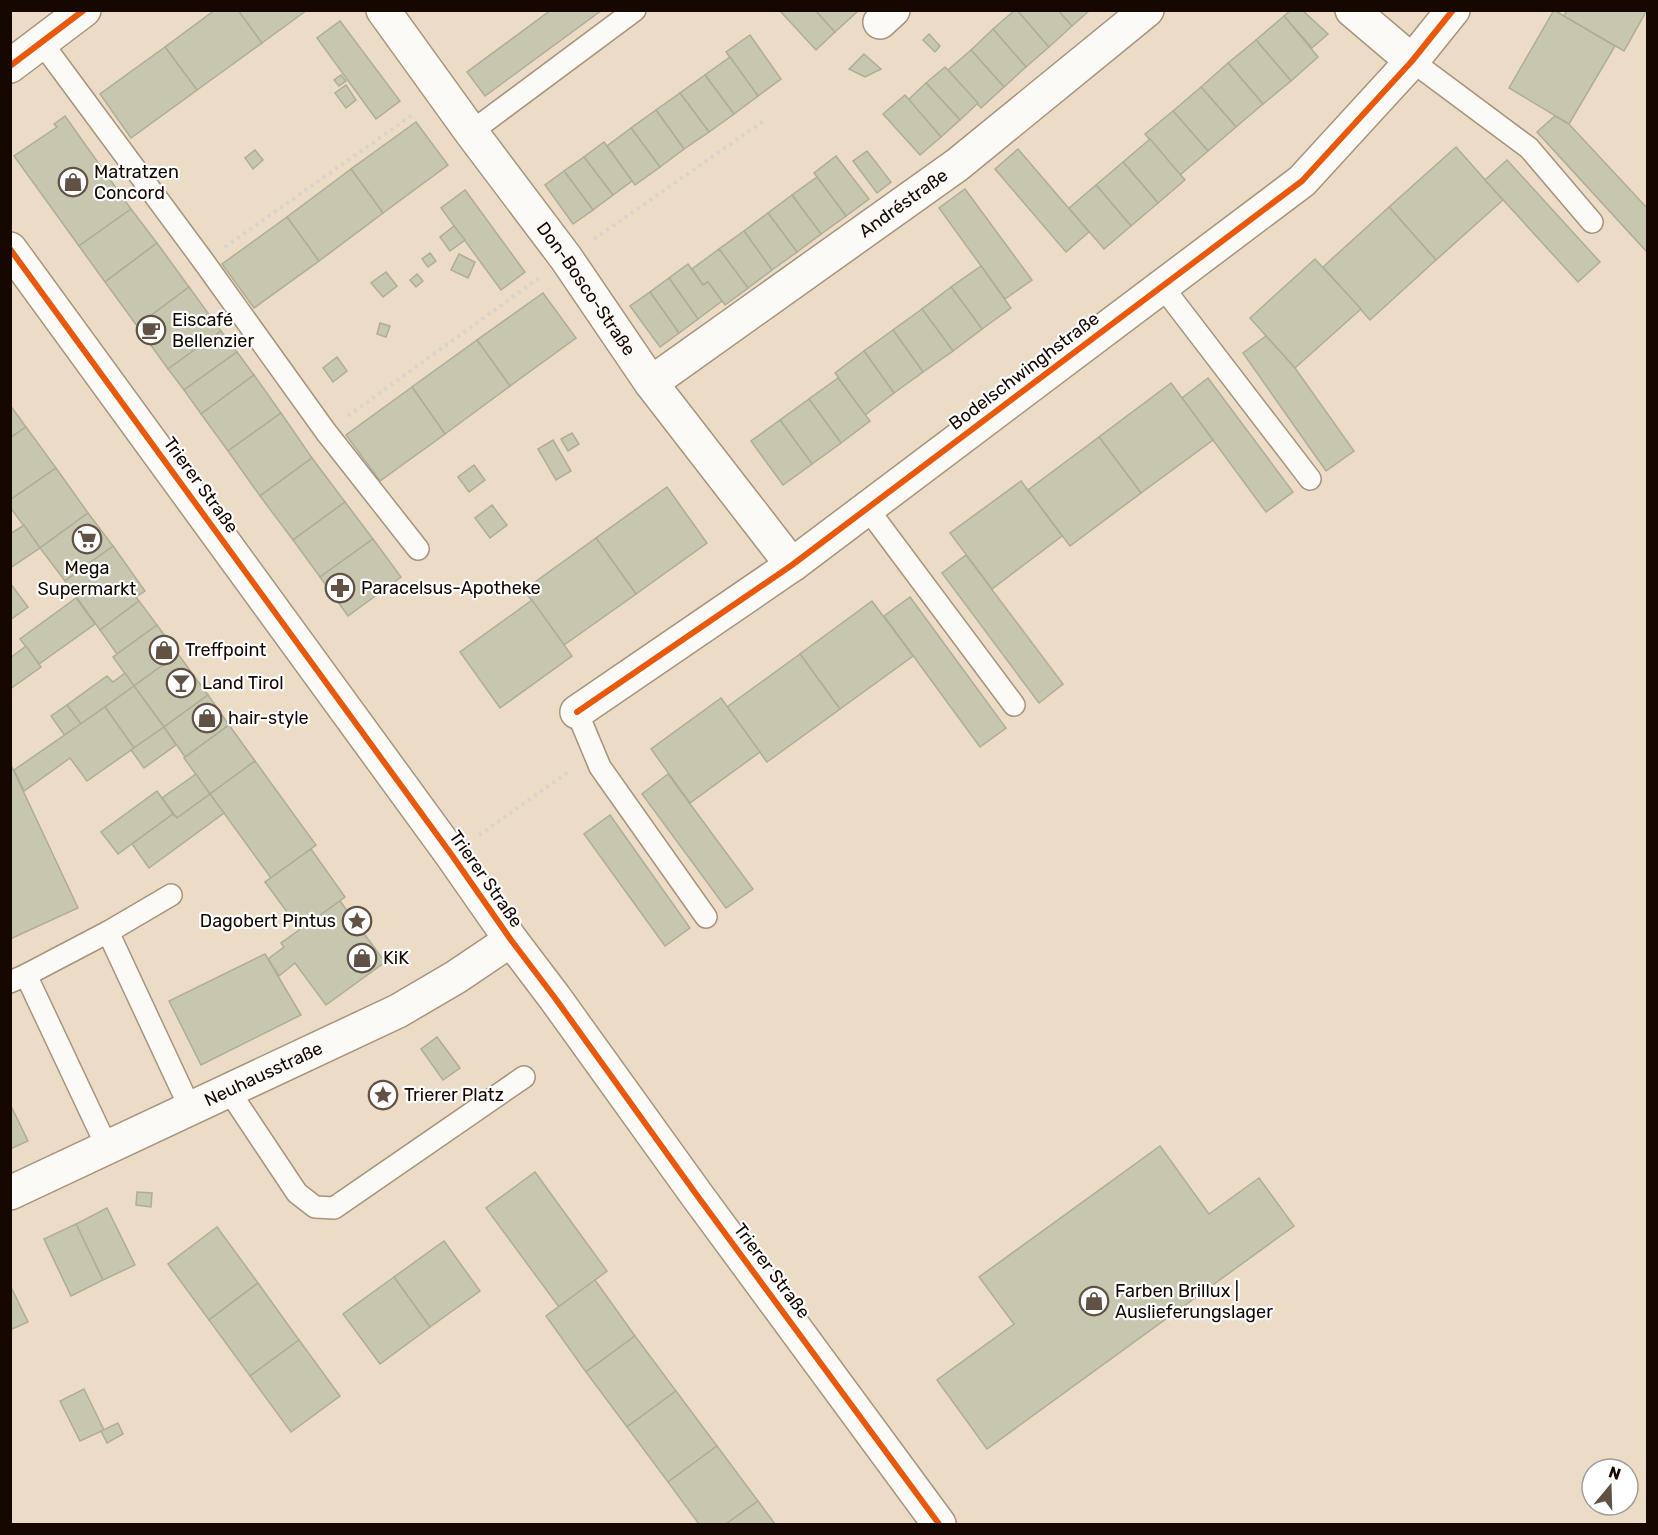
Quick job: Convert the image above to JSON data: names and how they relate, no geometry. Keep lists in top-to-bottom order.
{
  "streets": {
    "street": [
      "Andréstraße",
      "Don-Bosco-Straße",
      "Bodelschwinghstraße",
      "Trierer Straße",
      "Neuhausstraße"
    ]
  },
  "crossings": [
    ["Andréstraße", "Don-Bosco-Straße"],
    ["Don-Bosco-Straße", "Bodelschwinghstraße"],
    ["Trierer Straße", "Neuhausstraße"]
  ],
  "places": {
    "shop": [
      "Matratzen Concord",
      "Treffpoint",
      "hair-style",
      "KiK",
      "Farben Brillux | Auslieferungslager"
    ],
    "cafe": ["Eiscafé Bellenzier"],
    "supermarket": ["Mega Supermarkt"],
    "pharmacy": ["Paracelsus-Apotheke"],
    "bar": ["Land Tirol"],
    "place": ["Dagobert Pintus", "Trierer Platz"]
  },
  "north": "top"
}
